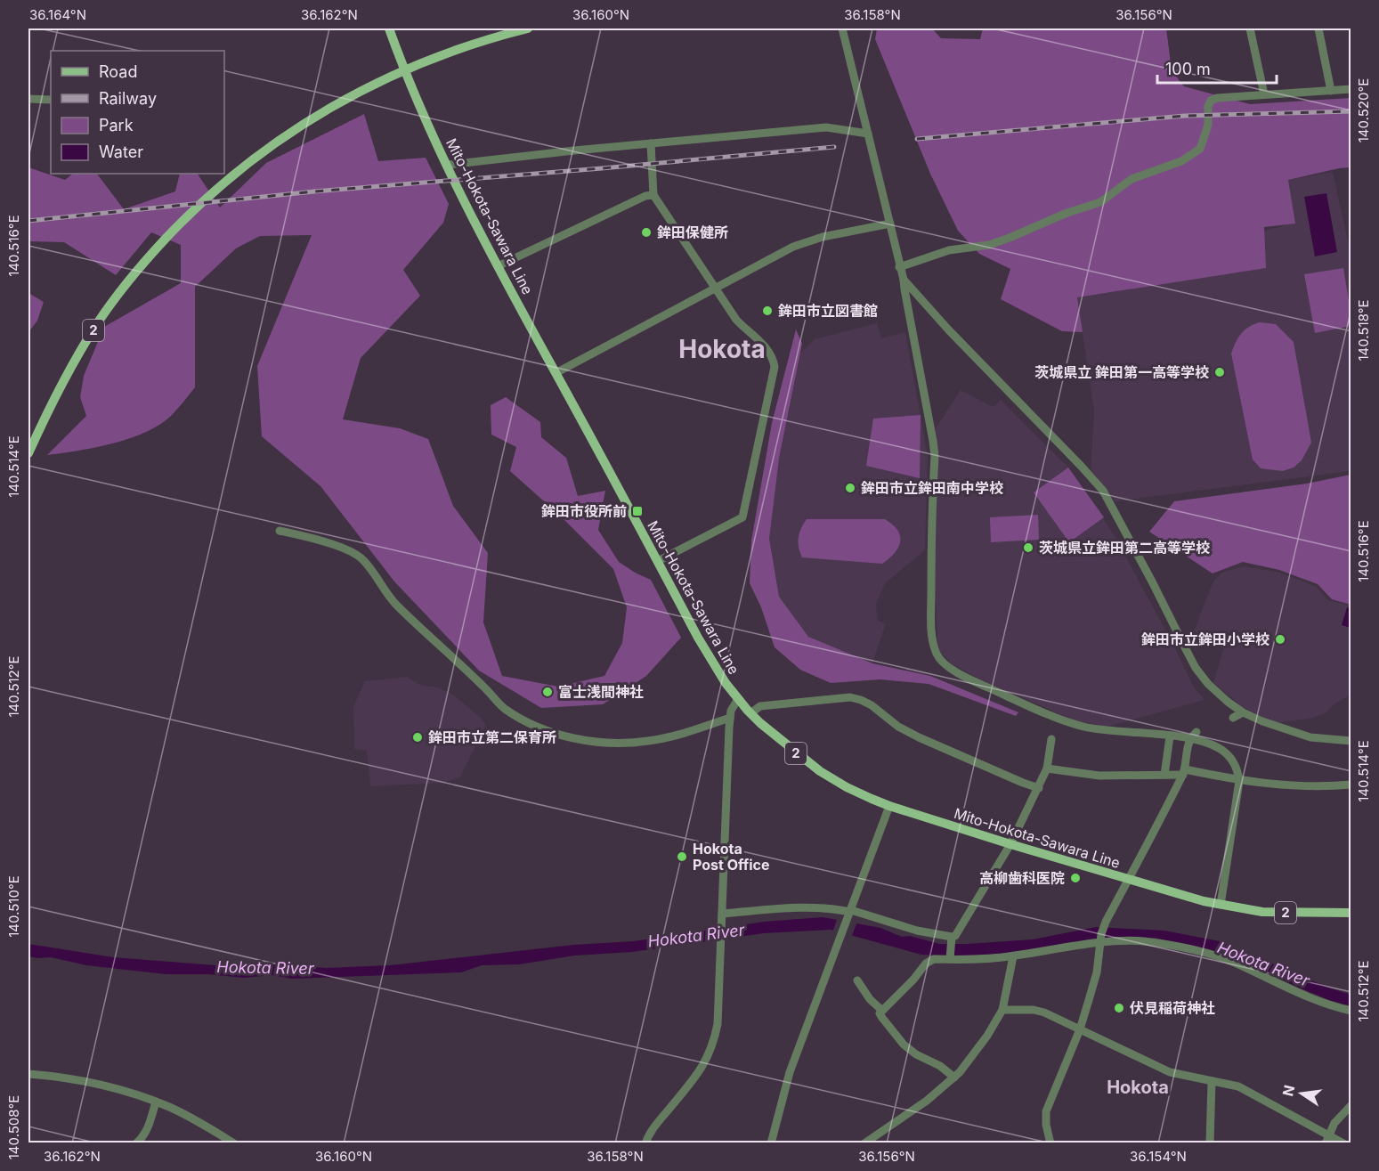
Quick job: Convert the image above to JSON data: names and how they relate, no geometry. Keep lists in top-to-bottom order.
{
  "streets": {
    "main road": ["Mito-Hokota-Sawara Line", "2"]
  },
  "crossings": [
    ["Mito-Hokota-Sawara Line", "2"]
  ],
  "districts": ["Hokota", "Hokota"],
  "water": ["Hokota River"],
  "places": {
    "other": [
      "鉾田保健所",
      "鉾田市立図書館",
      "茨城県立 鉾田第一高等学校",
      "鉾田市立鉾田南中学校",
      "茨城県立鉾田第二高等学校",
      "鉾田市立鉾田小学校",
      "富士浅間神社",
      "鉾田市立第二保育所",
      "Hokota Post Office",
      "高柳歯科医院",
      "伏見稲荷神社"
    ],
    "transit": ["鉾田市役所前"]
  },
  "legend": [
    "Road",
    "Railway",
    "Park",
    "Water"
  ],
  "scale_bar": "100 m",
  "north": "left",
  "coordinates": [
    "36.164°N",
    "36.162°N",
    "36.160°N",
    "36.158°N",
    "36.156°N",
    "140.520°E",
    "140.516°E",
    "140.518°E",
    "140.514°E",
    "140.512°E",
    "140.510°E",
    "140.508°E",
    "36.154°N"
  ]
}
